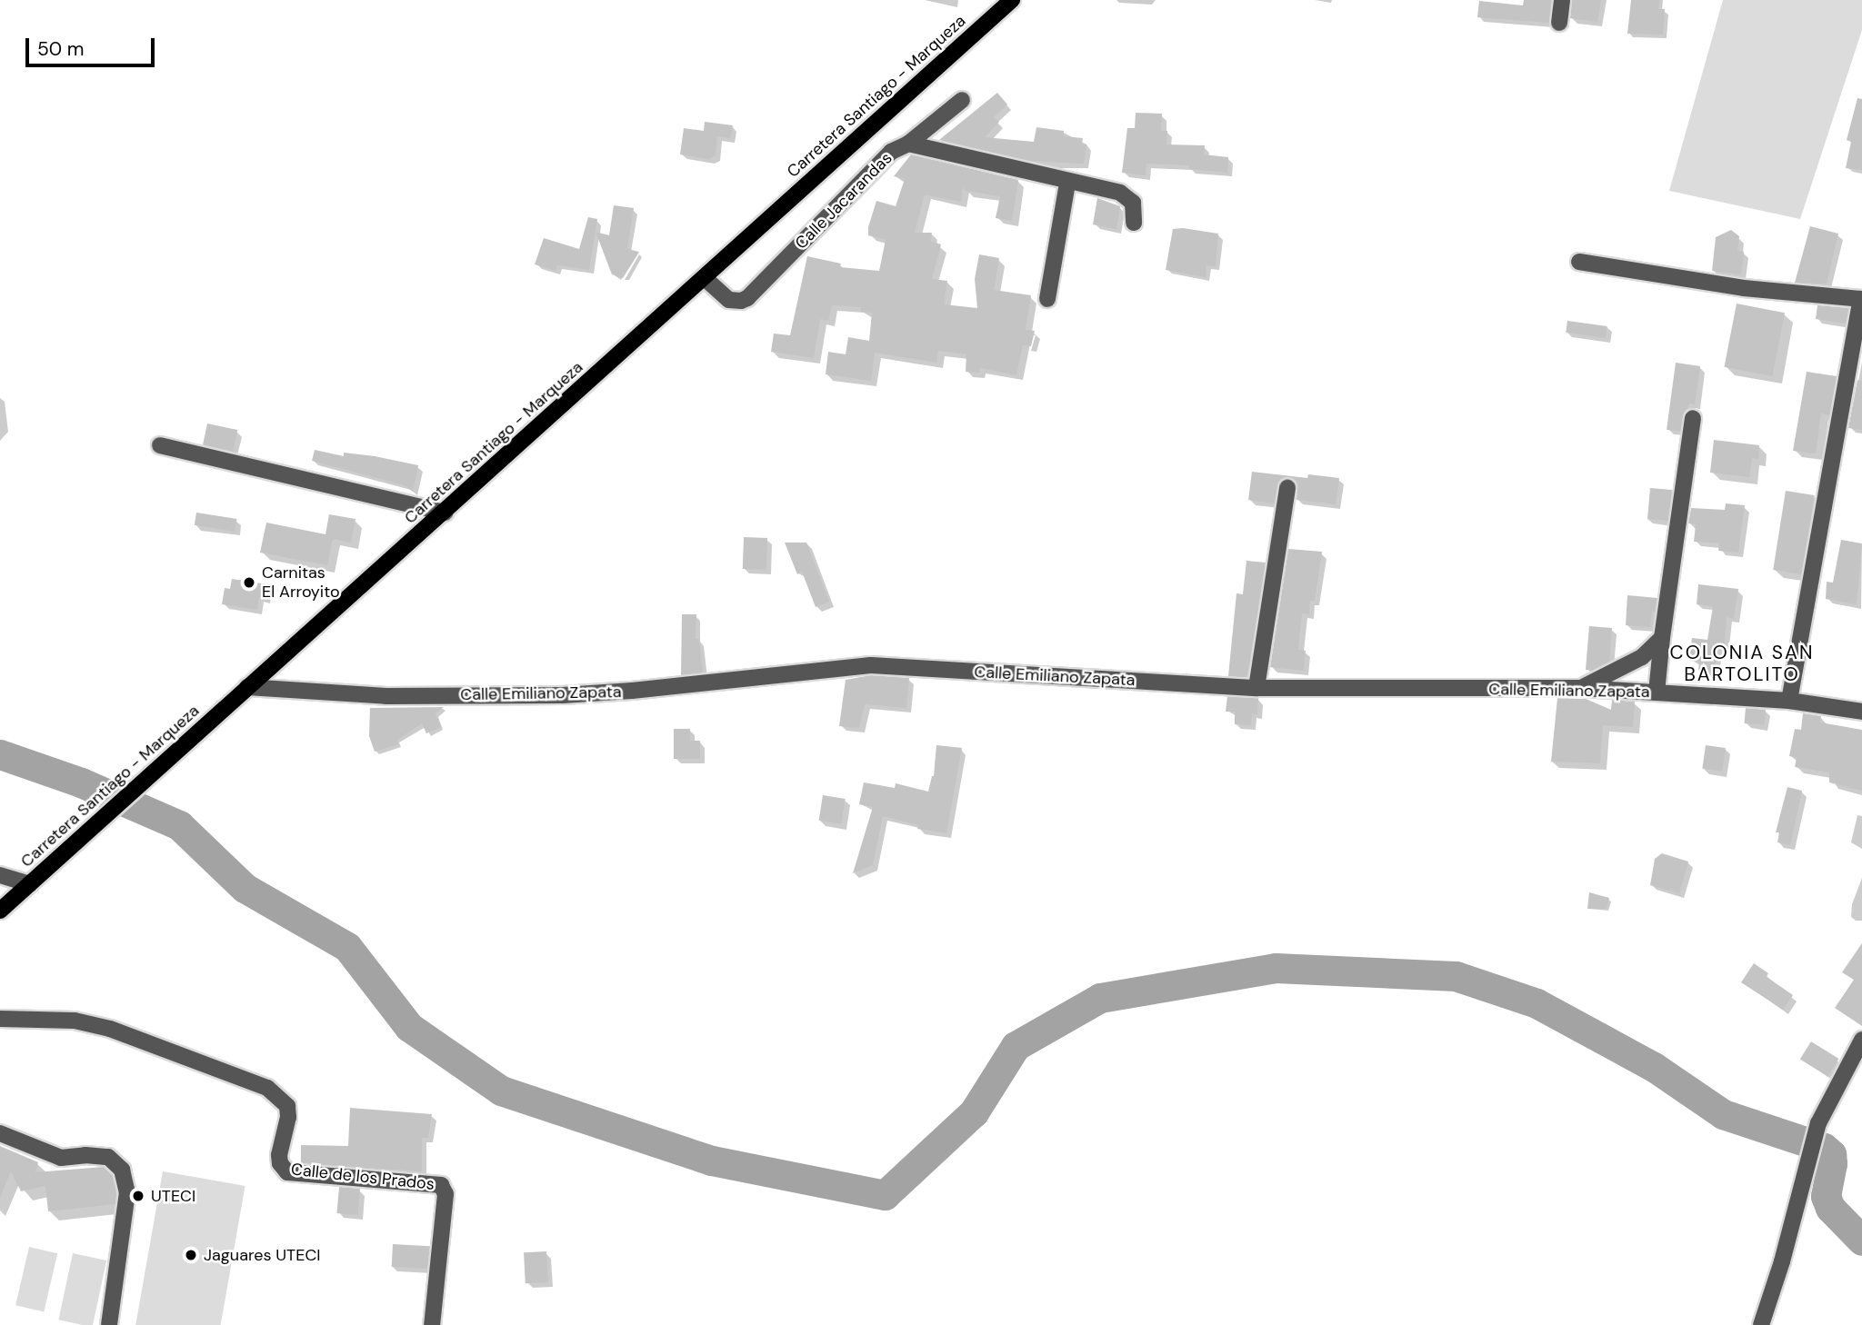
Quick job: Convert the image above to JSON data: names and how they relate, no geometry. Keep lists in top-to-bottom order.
{
  "streets": {
    "main road": ["Carretera Santiago - Marqueza"],
    "street": ["Calle Jacarandas", "Calle Emiliano Zapata", "Calle de los Prados"]
  },
  "crossings": [
    ["Carretera Santiago - Marqueza", "Calle Jacarandas"],
    ["Carretera Santiago - Marqueza", "Calle Emiliano Zapata"]
  ],
  "districts": ["COLONIA SAN BARTOLITO"],
  "places": ["Carnitas El Arroyito", "UTECI", "Jaguares UTECI"],
  "scale_bar": "50 m"
}
